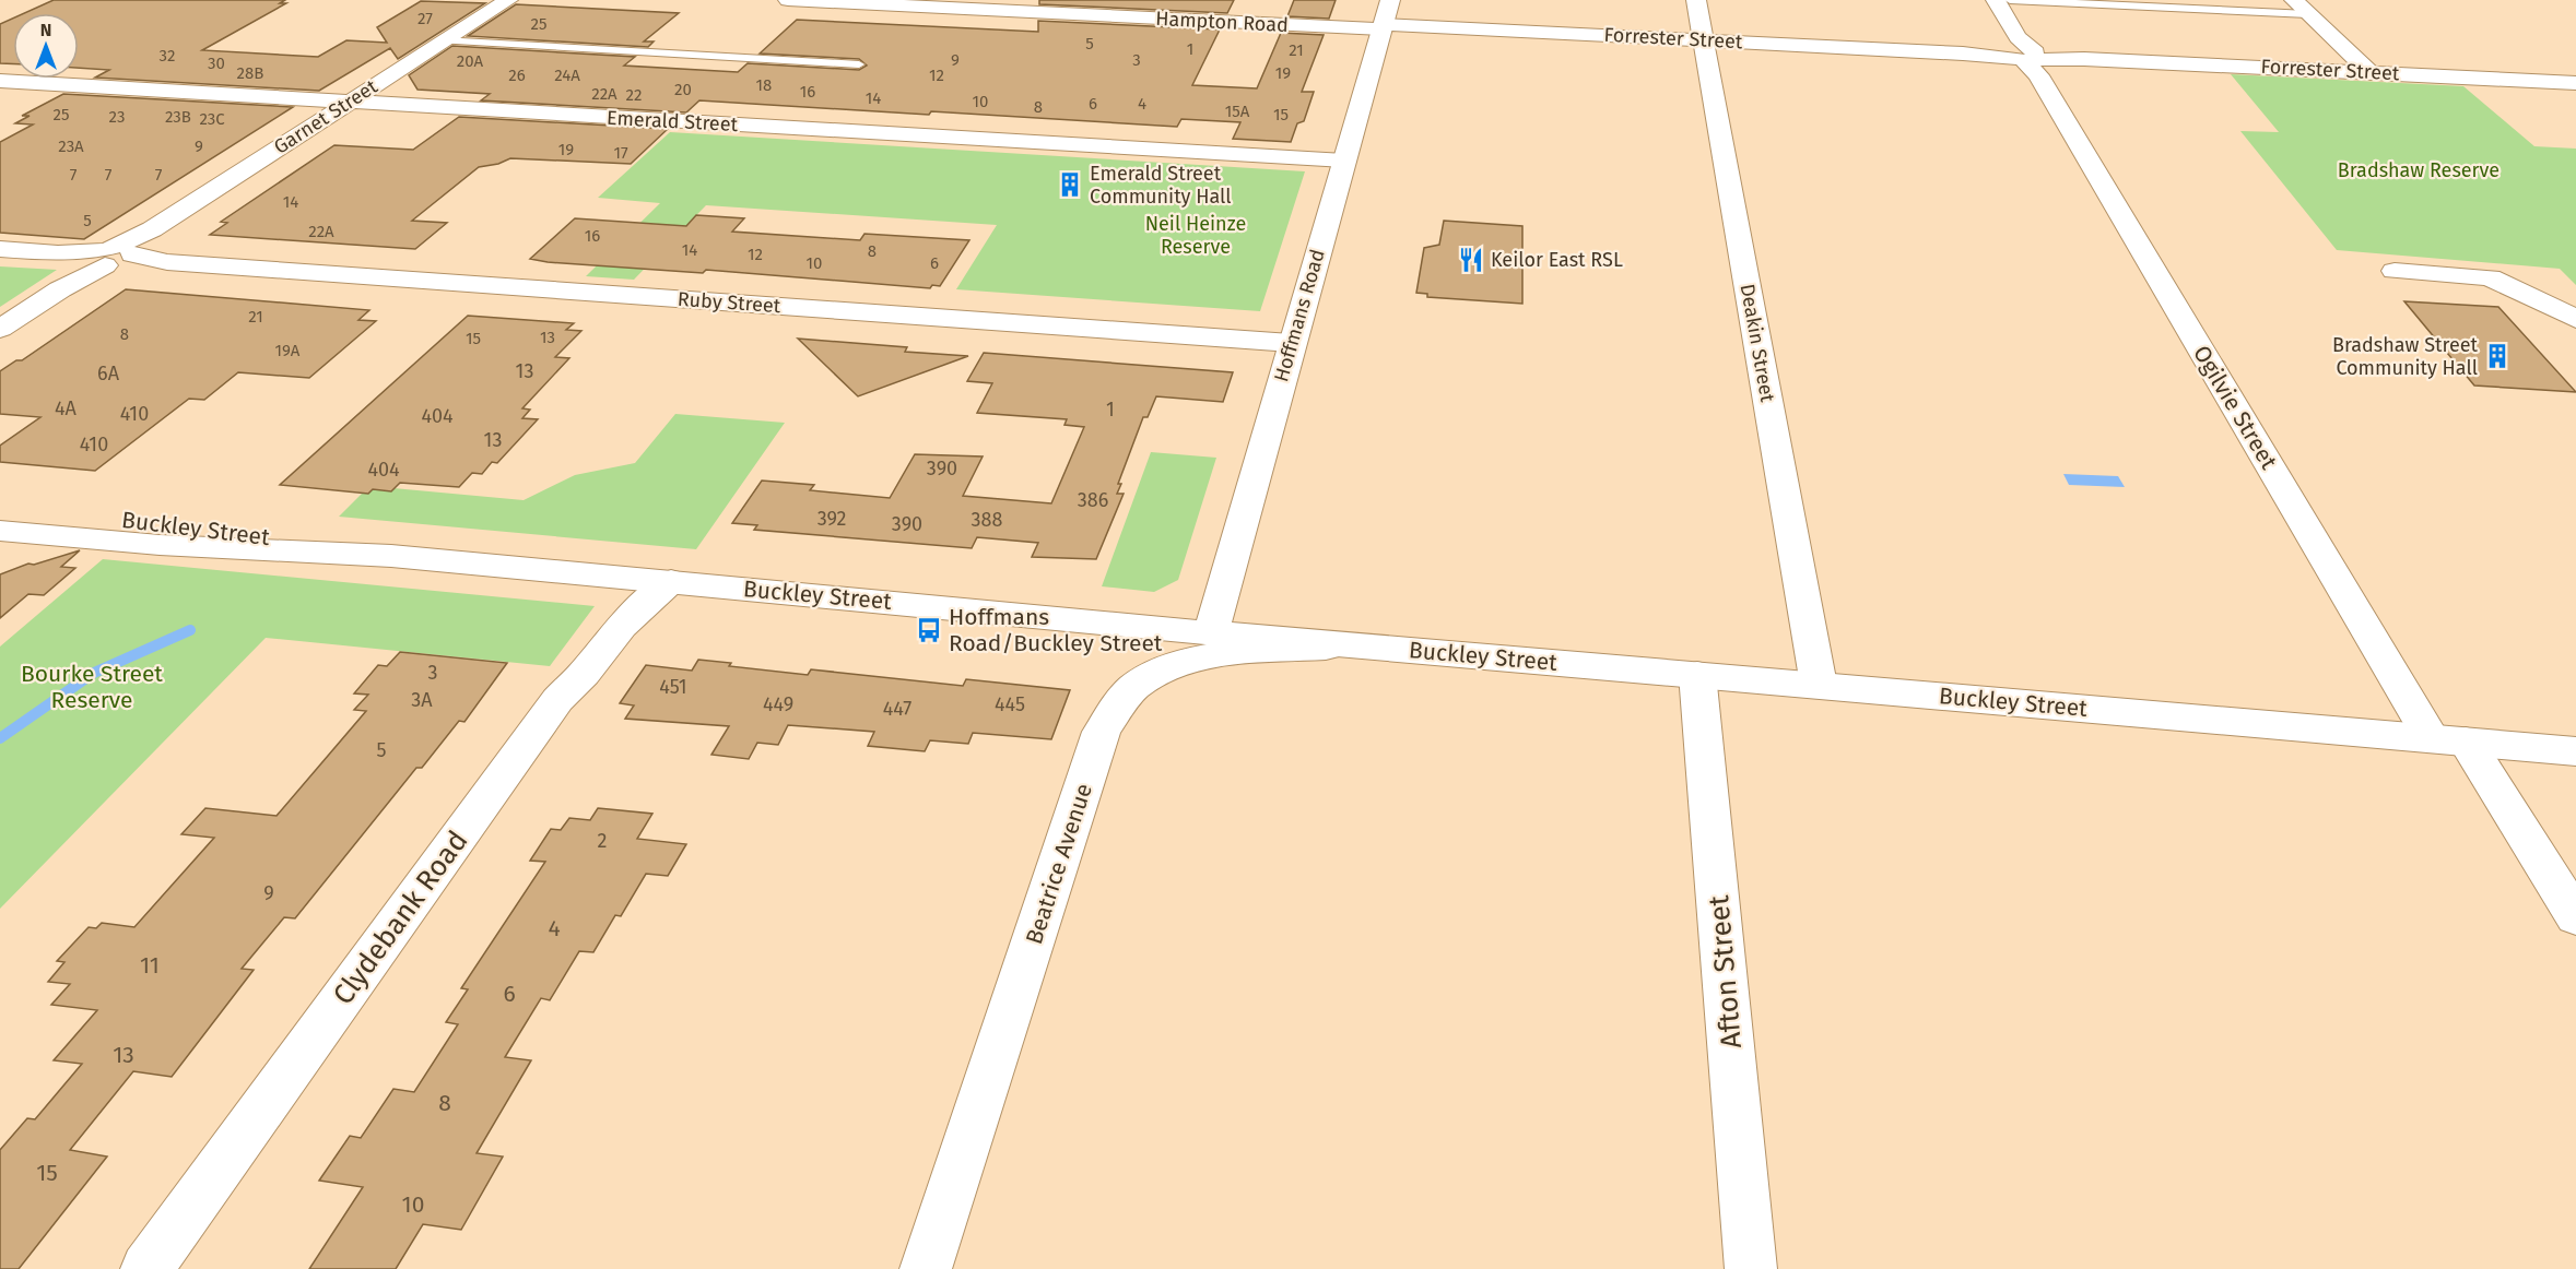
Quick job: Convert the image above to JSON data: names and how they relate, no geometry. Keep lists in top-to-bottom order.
{
  "streets": {
    "street": [
      "Hampton Road",
      "Forrester Street",
      "Garnet Street",
      "Emerald Street",
      "Ruby Street",
      "Hoffmans Road",
      "Deakin Street",
      "Ogilvie Street",
      "Buckley Street",
      "Beatrice Avenue",
      "Clydebank Road",
      "Afton Street"
    ]
  },
  "crossings": [
    ["Hampton Road", "Forrester Street"],
    ["Hampton Road", "Hoffmans Road"],
    ["Forrester Street", "Hoffmans Road"],
    ["Forrester Street", "Deakin Street"],
    ["Forrester Street", "Ogilvie Street"],
    ["Garnet Street", "Emerald Street"],
    ["Garnet Street", "Ruby Street"],
    ["Emerald Street", "Hoffmans Road"],
    ["Ruby Street", "Hoffmans Road"],
    ["Hoffmans Road", "Buckley Street"],
    ["Deakin Street", "Buckley Street"],
    ["Ogilvie Street", "Buckley Street"],
    ["Buckley Street", "Beatrice Avenue"],
    ["Buckley Street", "Clydebank Road"],
    ["Buckley Street", "Afton Street"]
  ],
  "parks": ["Bradshaw Reserve", "Neil Heinze Reserve", "Bourke Street Reserve"],
  "places": {
    "building": ["Emerald Street Community Hall", "Bradshaw Street Community Hall"],
    "restaurant": ["Keilor East RSL"],
    "bus stop": ["Hoffmans Road/Buckley Street"]
  },
  "house_numbers": [
    "27",
    "25",
    "5",
    "1",
    "21",
    "32",
    "9",
    "3",
    "20A",
    "30",
    "28B",
    "19",
    "26",
    "24A",
    "12",
    "18",
    "20",
    "16",
    "22A",
    "22",
    "14",
    "10",
    "6",
    "4",
    "8",
    "15A",
    "25",
    "15",
    "23",
    "23B",
    "23C",
    "23A",
    "9",
    "19",
    "17",
    "7",
    "7",
    "7",
    "14",
    "5",
    "22A",
    "16",
    "14",
    "8",
    "12",
    "10",
    "6",
    "21",
    "8",
    "13",
    "15",
    "19A",
    "13",
    "6A",
    "4A",
    "1",
    "410",
    "404",
    "13",
    "410",
    "390",
    "404",
    "386",
    "392",
    "388",
    "390",
    "3",
    "451",
    "3A",
    "449",
    "445",
    "447",
    "5",
    "2",
    "9",
    "4",
    "11",
    "6",
    "13",
    "8",
    "15",
    "10"
  ],
  "north": "top"
}
